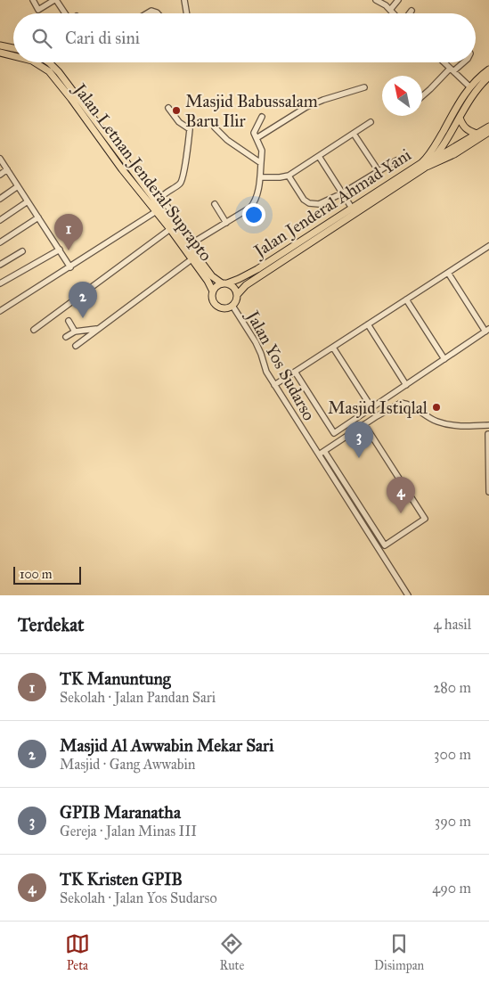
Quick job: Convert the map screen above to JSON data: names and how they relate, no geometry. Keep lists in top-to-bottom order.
{
  "streets": {
    "main road": ["Jalan Letnan Jenderal Suprapto", "Jalan Jenderal Ahmad Yani"],
    "street": ["Jalan Yos Sudarso"]
  },
  "crossings": [
    ["Jalan Letnan Jenderal Suprapto", "Jalan Jenderal Ahmad Yani"],
    ["Jalan Letnan Jenderal Suprapto", "Jalan Yos Sudarso"],
    ["Jalan Jenderal Ahmad Yani", "Jalan Yos Sudarso"]
  ],
  "places": ["Masjid Babussalam Baru Ilir", "Masjid Istiqlal"],
  "scale_bar": "100 m",
  "north": "top left",
  "page": {
    "search": "Cari di sini",
    "pins": [
      "1",
      "2",
      "3",
      "4"
    ],
    "scale": "100 m",
    "heading": ["Terdekat", "4 hasil"],
    "list": [
      {
        "mark": "1",
        "name": "TK Manuntung",
        "note": "Sekolah · Jalan Pandan Sari",
        "value": "280 m"
      },
      {
        "mark": "2",
        "name": "Masjid Al Awwabin Mekar Sari",
        "note": "Masjid · Gang Awwabin",
        "value": "300 m"
      },
      {
        "mark": "3",
        "name": "GPIB Maranatha",
        "note": "Gereja · Jalan Minas III",
        "value": "390 m"
      },
      {
        "mark": "4",
        "name": "TK Kristen GPIB",
        "note": "Sekolah · Jalan Yos Sudarso",
        "value": "490 m"
      }
    ],
    "nav": ["Peta", "Rute", "Disimpan"]
  }
}
